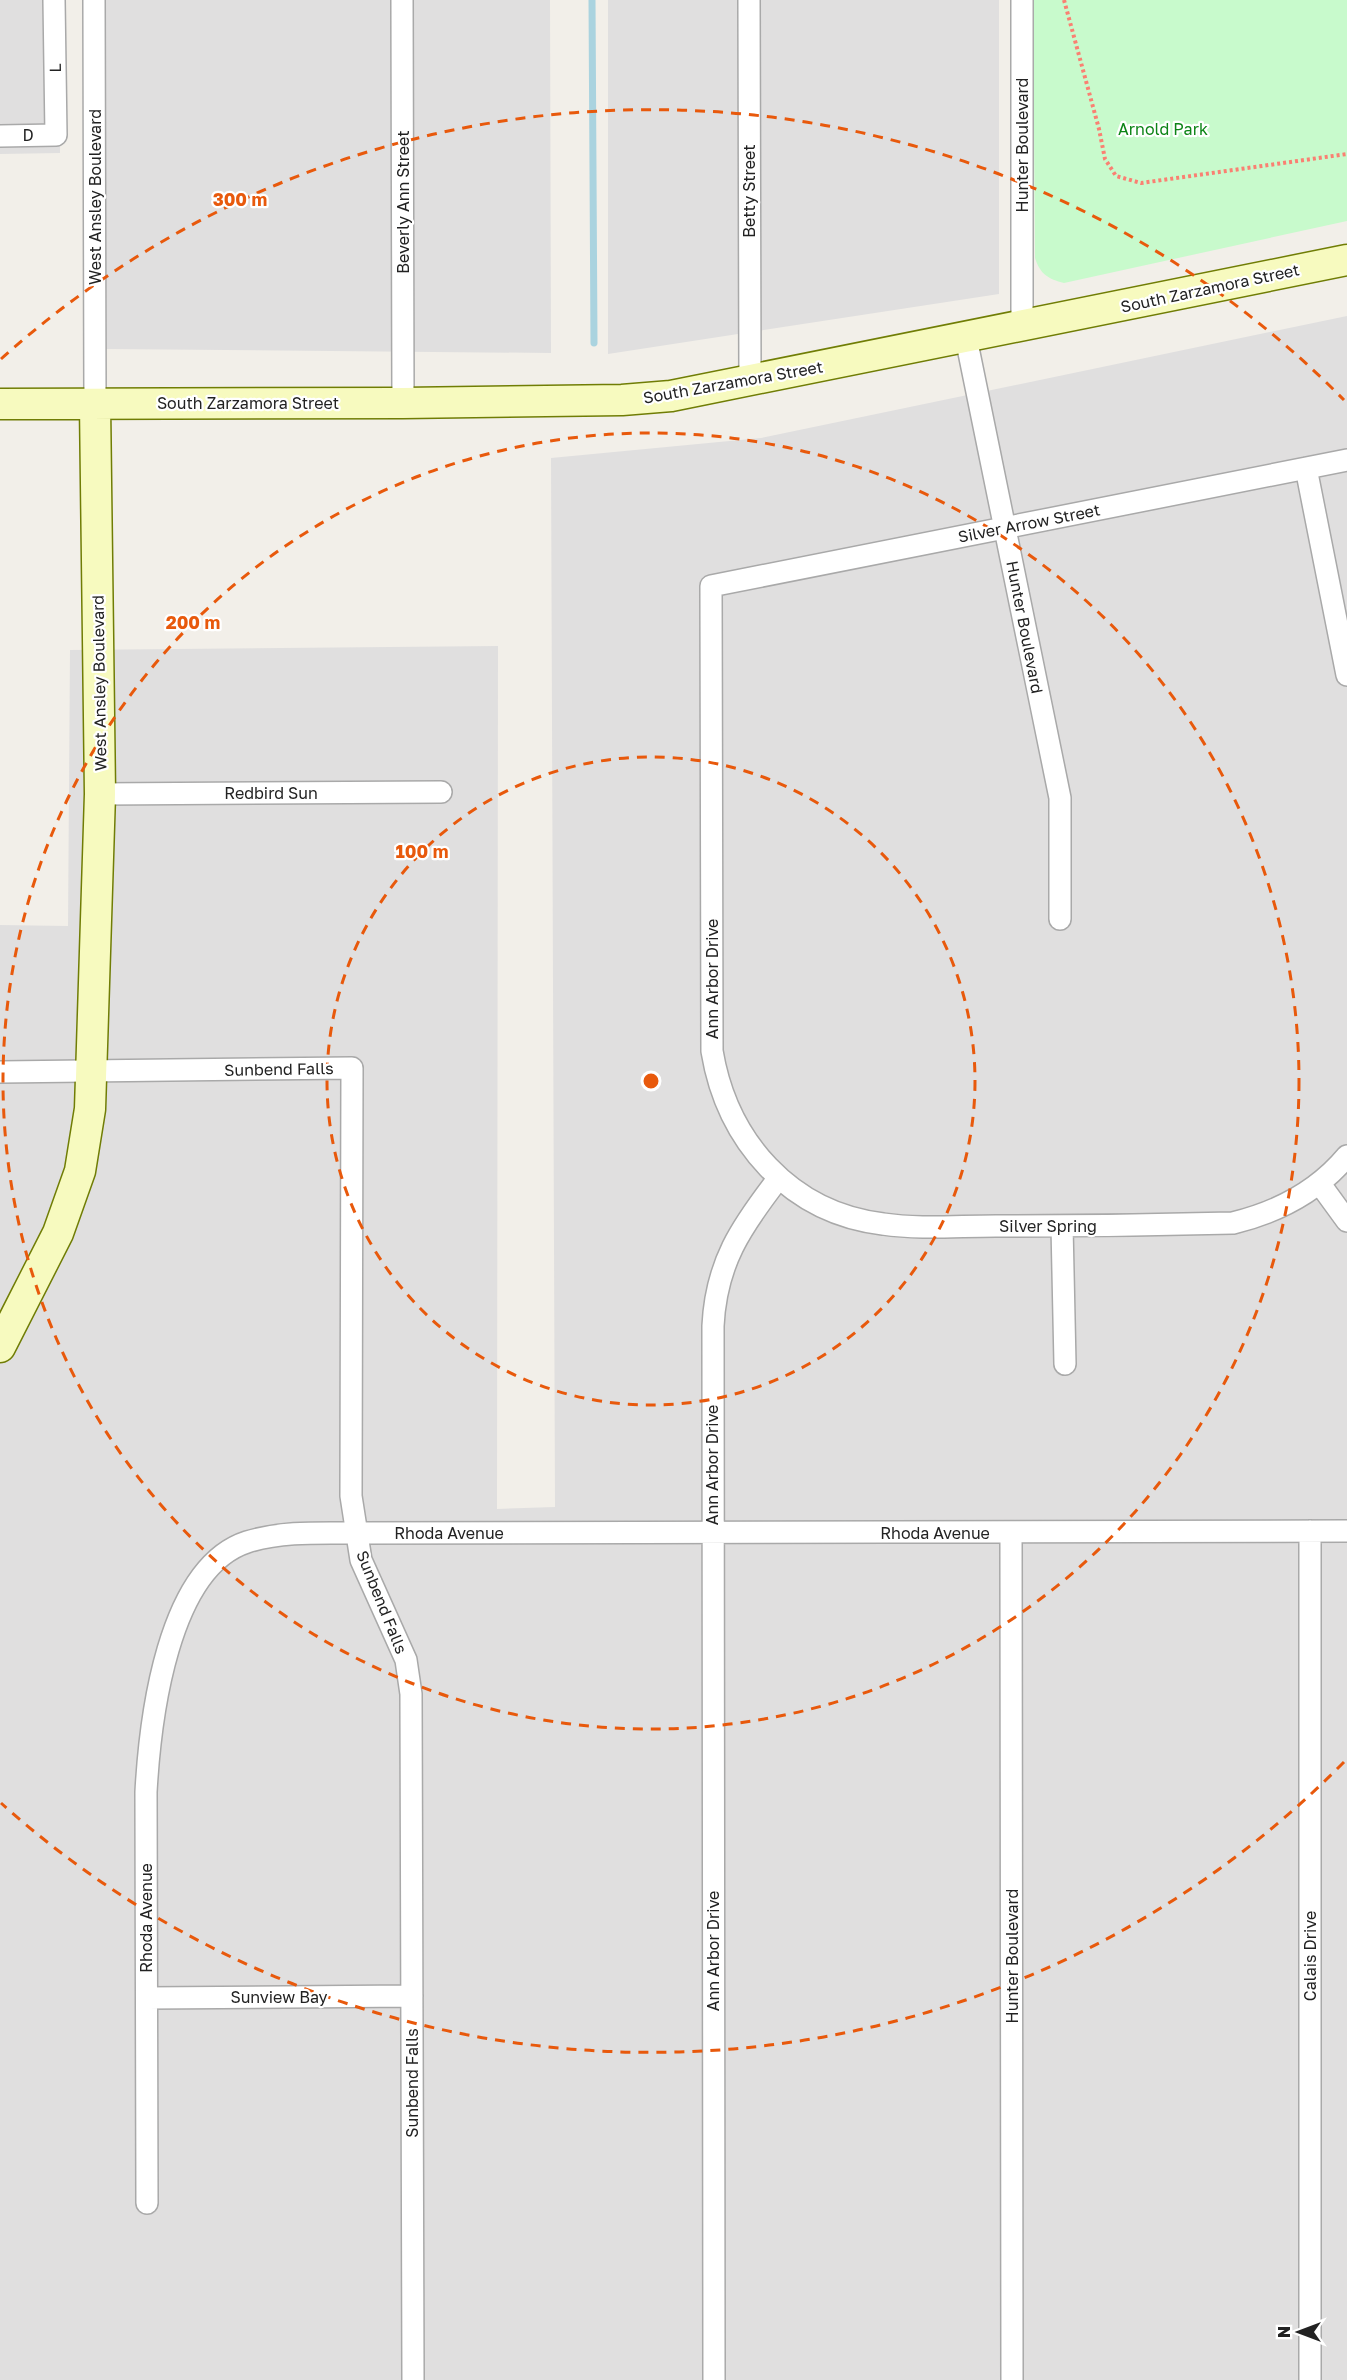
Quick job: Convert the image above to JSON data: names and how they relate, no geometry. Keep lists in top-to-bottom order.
{
  "streets": {
    "main road": ["West Ansley Boulevard", "South Zarzamora Street"],
    "street": [
      "L",
      "D",
      "Hunter Boulevard",
      "Betty Street",
      "Beverly Ann Street",
      "Silver Arrow Street",
      "Redbird Sun",
      "Ann Arbor Drive",
      "Sunbend Falls",
      "Silver Spring",
      "Rhoda Avenue",
      "Calais Drive",
      "Sunview Bay"
    ]
  },
  "crossings": [
    ["L", "D"],
    ["Hunter Boulevard", "South Zarzamora Street"],
    ["Hunter Boulevard", "Silver Arrow Street"],
    ["Hunter Boulevard", "Rhoda Avenue"],
    ["Betty Street", "South Zarzamora Street"],
    ["West Ansley Boulevard", "South Zarzamora Street"],
    ["West Ansley Boulevard", "Redbird Sun"],
    ["West Ansley Boulevard", "Sunbend Falls"],
    ["Beverly Ann Street", "South Zarzamora Street"],
    ["Silver Arrow Street", "Ann Arbor Drive"],
    ["Ann Arbor Drive", "Silver Spring"],
    ["Ann Arbor Drive", "Rhoda Avenue"],
    ["Sunbend Falls", "Rhoda Avenue"],
    ["Sunbend Falls", "Sunview Bay"],
    ["Rhoda Avenue", "Calais Drive"],
    ["Rhoda Avenue", "Sunview Bay"]
  ],
  "parks": ["Arnold Park"],
  "north": "left",
  "rings": ["300 m", "200 m", "100 m"]
}
